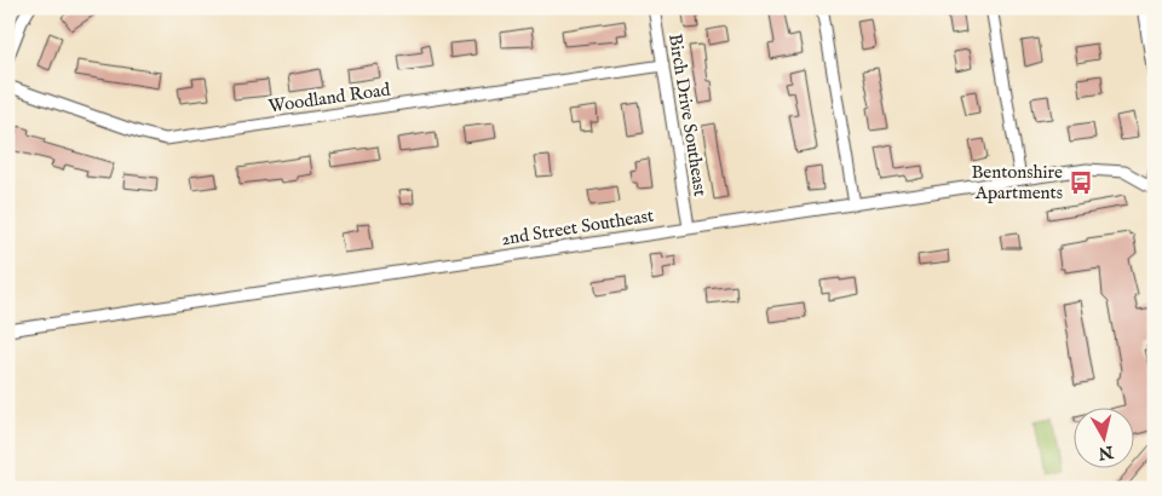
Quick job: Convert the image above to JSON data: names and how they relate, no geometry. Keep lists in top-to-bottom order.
{
  "streets": {
    "street": ["Woodland Road", "Birch Drive Southeast", "2nd Street Southeast"]
  },
  "crossings": [
    ["Woodland Road", "Birch Drive Southeast"],
    ["Birch Drive Southeast", "2nd Street Southeast"]
  ],
  "places": {
    "bus stop": ["Bentonshire Apartments"]
  },
  "north": "bottom"
}
